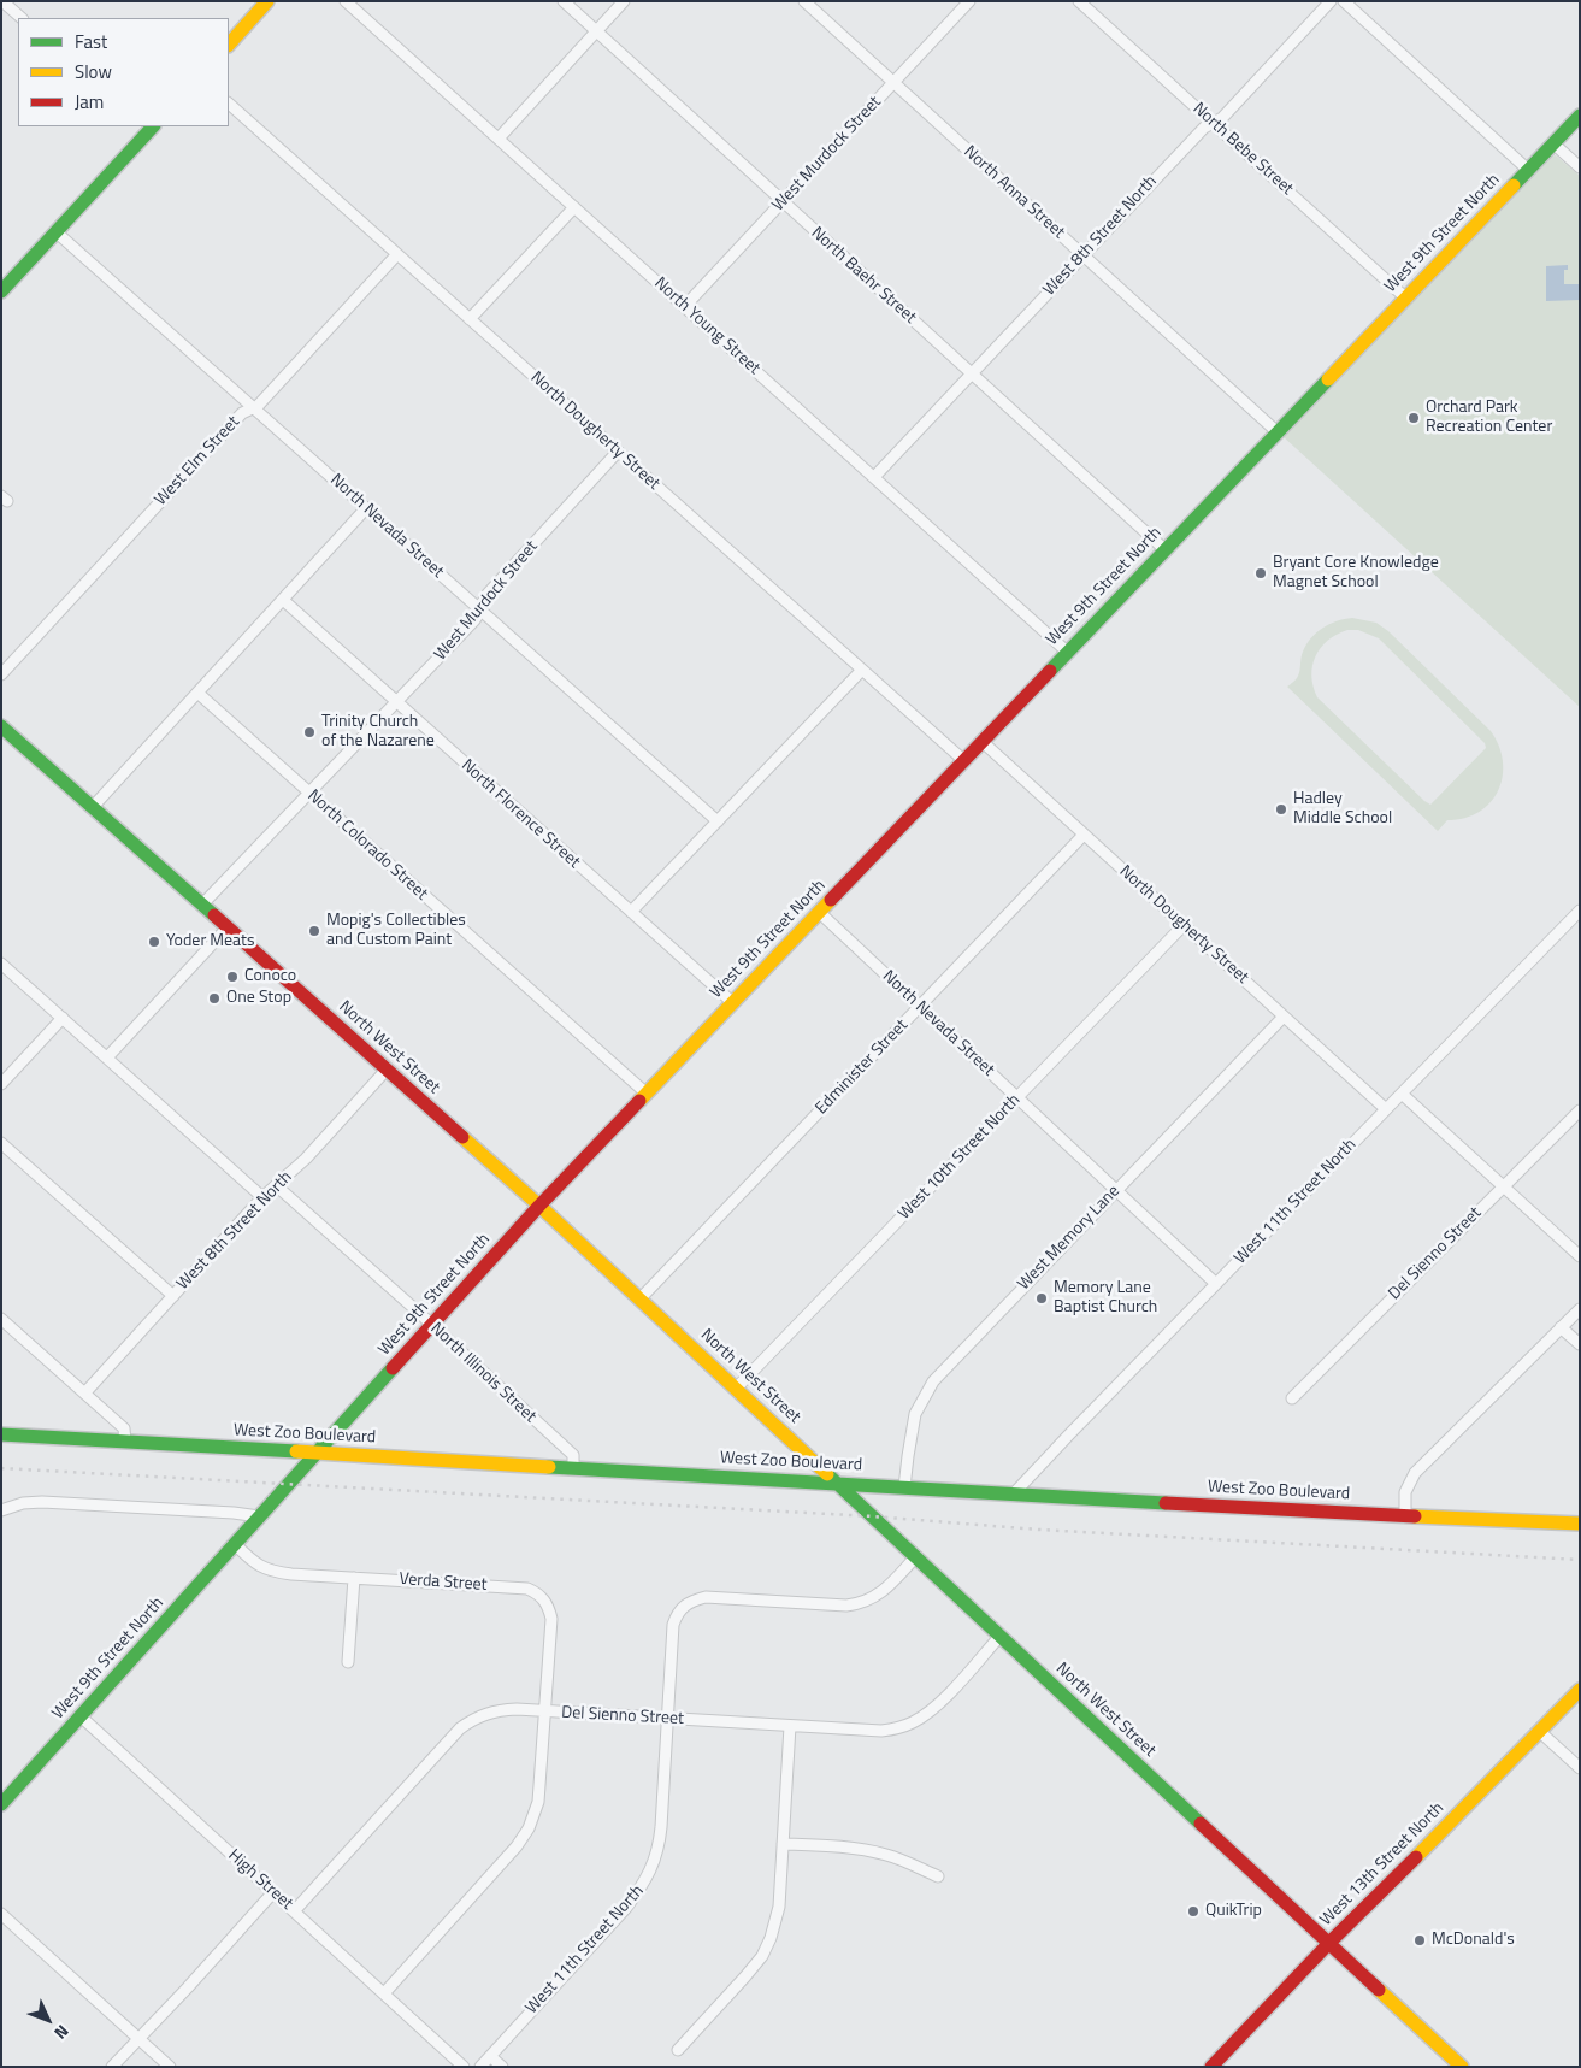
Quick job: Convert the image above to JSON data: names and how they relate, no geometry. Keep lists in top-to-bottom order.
{
  "streets": {
    "main road": [
      "West 9th Street North",
      "North West Street",
      "West Zoo Boulevard",
      "West 13th Street North"
    ],
    "street": [
      "North Bebe Street",
      "West Murdock Street",
      "North Anna Street",
      "West 8th Street North",
      "North Baehr Street",
      "North Young Street",
      "North Dougherty Street",
      "West Elm Street",
      "North Nevada Street",
      "North Florence Street",
      "North Colorado Street",
      "Edminister Street",
      "West 10th Street North",
      "West 11th Street North",
      "West Memory Lane",
      "Del Sienno Street",
      "North Illinois Street",
      "Verda Street",
      "High Street"
    ]
  },
  "crossings": [
    ["North Bebe Street", "West 9th Street North"],
    ["North Bebe Street", "West 8th Street North"],
    ["West Murdock Street", "North Anna Street"],
    ["West Murdock Street", "North Baehr Street"],
    ["West Murdock Street", "North Young Street"],
    ["West Murdock Street", "North Dougherty Street"],
    ["West Murdock Street", "North Nevada Street"],
    ["West Murdock Street", "North Florence Street"],
    ["West Murdock Street", "North Colorado Street"],
    ["West Murdock Street", "North West Street"],
    ["North Anna Street", "West 9th Street North"],
    ["North Anna Street", "West 8th Street North"],
    ["West 9th Street North", "North Baehr Street"],
    ["West 9th Street North", "North Young Street"],
    ["West 9th Street North", "North Dougherty Street"],
    ["West 9th Street North", "North Nevada Street"],
    ["West 9th Street North", "North Florence Street"],
    ["West 9th Street North", "North Colorado Street"],
    ["West 9th Street North", "North West Street"],
    ["West 9th Street North", "North Illinois Street"],
    ["West 9th Street North", "West Zoo Boulevard"],
    ["West 9th Street North", "Verda Street"],
    ["West 9th Street North", "High Street"],
    ["West 8th Street North", "North Baehr Street"],
    ["West 8th Street North", "North Young Street"],
    ["West 8th Street North", "North West Street"],
    ["West 8th Street North", "North Illinois Street"],
    ["North Dougherty Street", "West Elm Street"],
    ["North Dougherty Street", "Edminister Street"],
    ["North Dougherty Street", "West 10th Street North"],
    ["North Dougherty Street", "West 11th Street North"],
    ["North Dougherty Street", "West Memory Lane"],
    ["West Elm Street", "North Nevada Street"],
    ["North Nevada Street", "Edminister Street"],
    ["North Nevada Street", "West 10th Street North"],
    ["North Nevada Street", "West 11th Street North"],
    ["North Nevada Street", "West Memory Lane"],
    ["North West Street", "Edminister Street"],
    ["North West Street", "West 10th Street North"],
    ["North West Street", "West 11th Street North"],
    ["North West Street", "Del Sienno Street"],
    ["North West Street", "West Zoo Boulevard"],
    ["North West Street", "West 13th Street North"],
    ["West 11th Street North", "Del Sienno Street"],
    ["West 11th Street North", "West Zoo Boulevard"],
    ["West Memory Lane", "West Zoo Boulevard"],
    ["Del Sienno Street", "Verda Street"],
    ["Del Sienno Street", "High Street"],
    ["North Illinois Street", "West Zoo Boulevard"]
  ],
  "places": [
    "Orchard Park Recreation Center",
    "Bryant Core Knowledge Magnet School",
    "Trinity Church of the Nazarene",
    "Hadley Middle School",
    "Mopig's Collectibles and Custom Paint",
    "Yoder Meats",
    "Conoco",
    "One Stop",
    "Memory Lane Baptist Church",
    "QuikTrip",
    "McDonald's"
  ],
  "legend": ["Fast", "Slow", "Jam"],
  "north": "bottom right"
}
